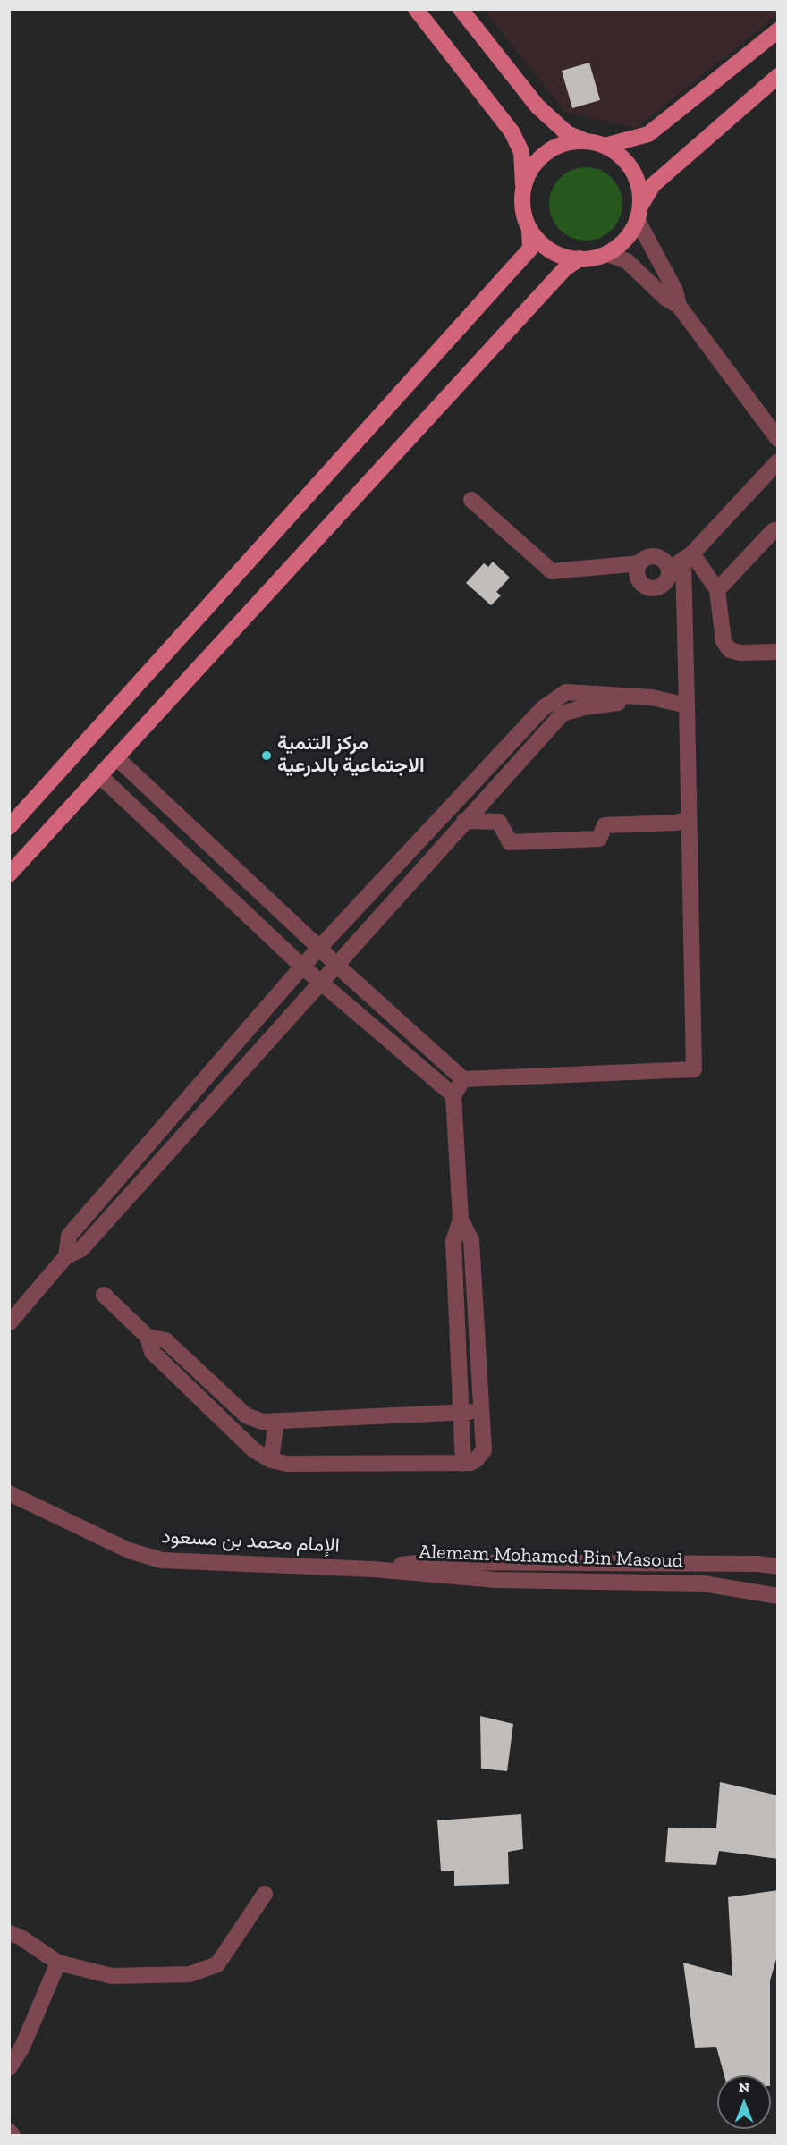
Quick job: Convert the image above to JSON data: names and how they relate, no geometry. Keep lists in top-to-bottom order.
{
  "streets": {
    "street": ["الإمام محمد بن مسعود", "Alemam Mohamed Bin Masoud"]
  },
  "crossings": [
    ["الإمام محمد بن مسعود", "Alemam Mohamed Bin Masoud"]
  ],
  "places": ["مركز التنمية الاجتماعية بالدرعية"],
  "north": "top"
}
